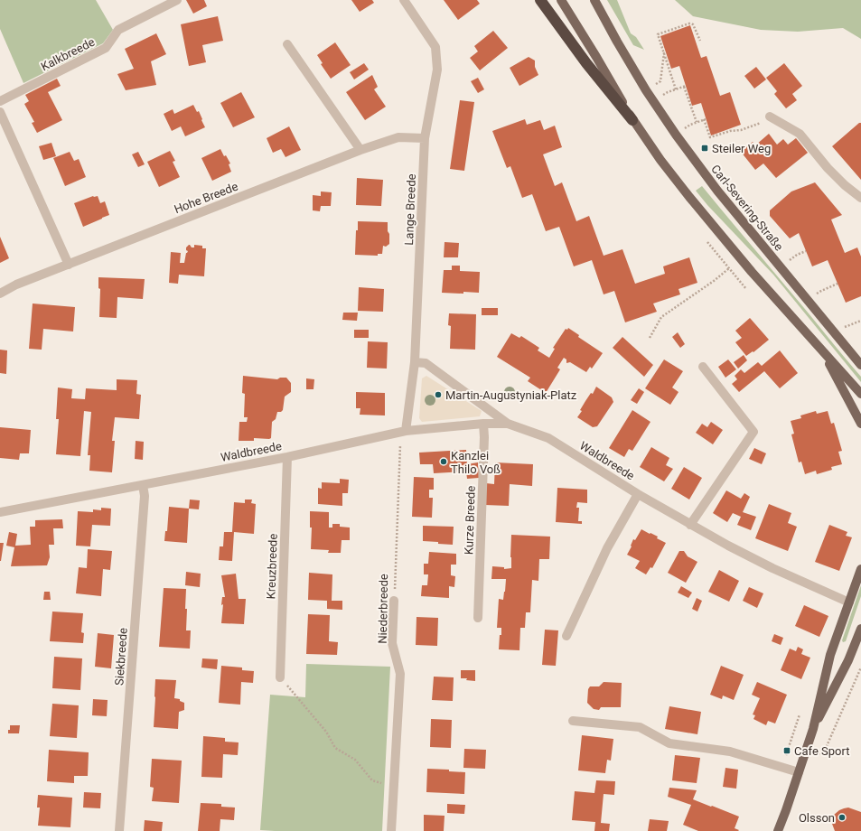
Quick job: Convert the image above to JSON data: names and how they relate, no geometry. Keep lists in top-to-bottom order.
{
  "streets": {
    "main road": ["Carl-Severing-Straße"],
    "street": [
      "Kalkbreede",
      "Hohe Breede",
      "Lange Breede",
      "Waldbreede",
      "Kurze Breede",
      "Kreuzbreede",
      "Niederbreede",
      "Siekbreede"
    ]
  },
  "crossings": [
    ["Hohe Breede", "Lange Breede"],
    ["Lange Breede", "Waldbreede"],
    ["Lange Breede", "Niederbreede"],
    ["Waldbreede", "Kurze Breede"],
    ["Waldbreede", "Kreuzbreede"],
    ["Waldbreede", "Niederbreede"],
    ["Waldbreede", "Siekbreede"]
  ],
  "places": {
    "transit": ["Steiler Weg", "Cafe Sport"],
    "other": ["Martin-Augustyniak-Platz", "Kanzlei Thilo Voß", "Olsson"]
  }
}
